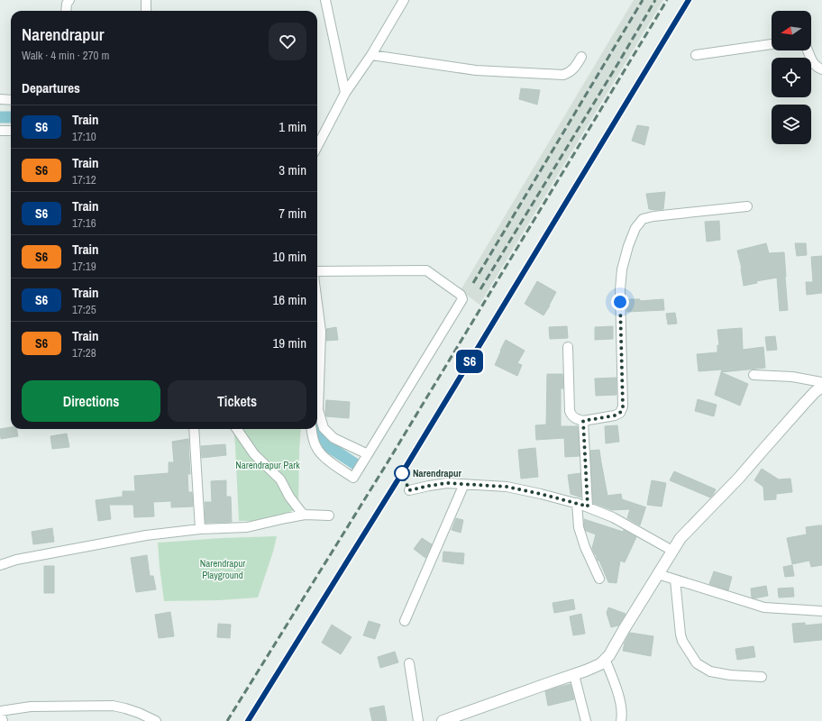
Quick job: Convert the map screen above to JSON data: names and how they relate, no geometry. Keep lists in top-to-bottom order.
{
  "parks": ["Narendrapur Park", "Narendrapur Playground"],
  "places": ["Narendrapur"],
  "north": "left",
  "page": {
    "on_map": "S6",
    "heading": [
      ["Narendrapur", "Walk · 4 min · 270 m"],
      "Departures"
    ],
    "list": [
      {
        "mark": "S6",
        "name": "Train",
        "note": "17:10",
        "value": "1 min"
      },
      {
        "mark": "S6",
        "name": "Train",
        "note": "17:12",
        "value": "3 min"
      },
      {
        "mark": "S6",
        "name": "Train",
        "note": "17:16",
        "value": "7 min"
      },
      {
        "mark": "S6",
        "name": "Train",
        "note": "17:19",
        "value": "10 min"
      },
      {
        "mark": "S6",
        "name": "Train",
        "note": "17:25",
        "value": "16 min"
      },
      {
        "mark": "S6",
        "name": "Train",
        "note": "17:28",
        "value": "19 min"
      }
    ],
    "buttons": ["Directions", "Tickets"]
  }
}
